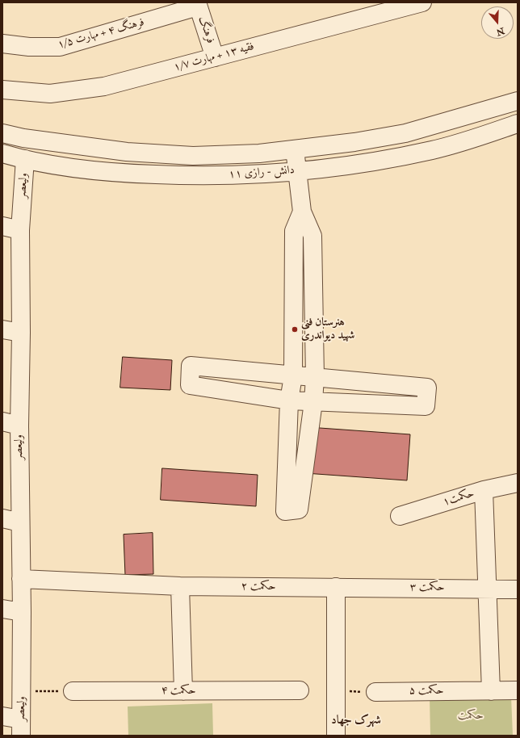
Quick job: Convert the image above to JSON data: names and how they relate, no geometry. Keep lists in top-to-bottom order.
{
  "streets": {
    "street": [
      "فرهنگ",
      "فرهنگ ۴ + مهارت ۱/۵",
      "فقیه ۱۳ + مهارت ۱/۷",
      "دانش - رازی ۱۱",
      "ولیعصر",
      "حکمت۱",
      "حکمت ۲",
      "حکمت ۳",
      "حکمت ۴",
      "حکمت ۵"
    ]
  },
  "crossings": [
    ["فرهنگ", "فرهنگ ۴ + مهارت ۱/۵"],
    ["فرهنگ", "فقیه ۱۳ + مهارت ۱/۷"],
    ["دانش - رازی ۱۱", "ولیعصر"],
    ["ولیعصر", "حکمت ۲"],
    ["حکمت ۲", "حکمت ۳"]
  ],
  "districts": ["شهرک جهاد"],
  "parks": ["حکمت"],
  "places": ["هنرستان فنی شهید دیواندری"],
  "north": "bottom"
}
